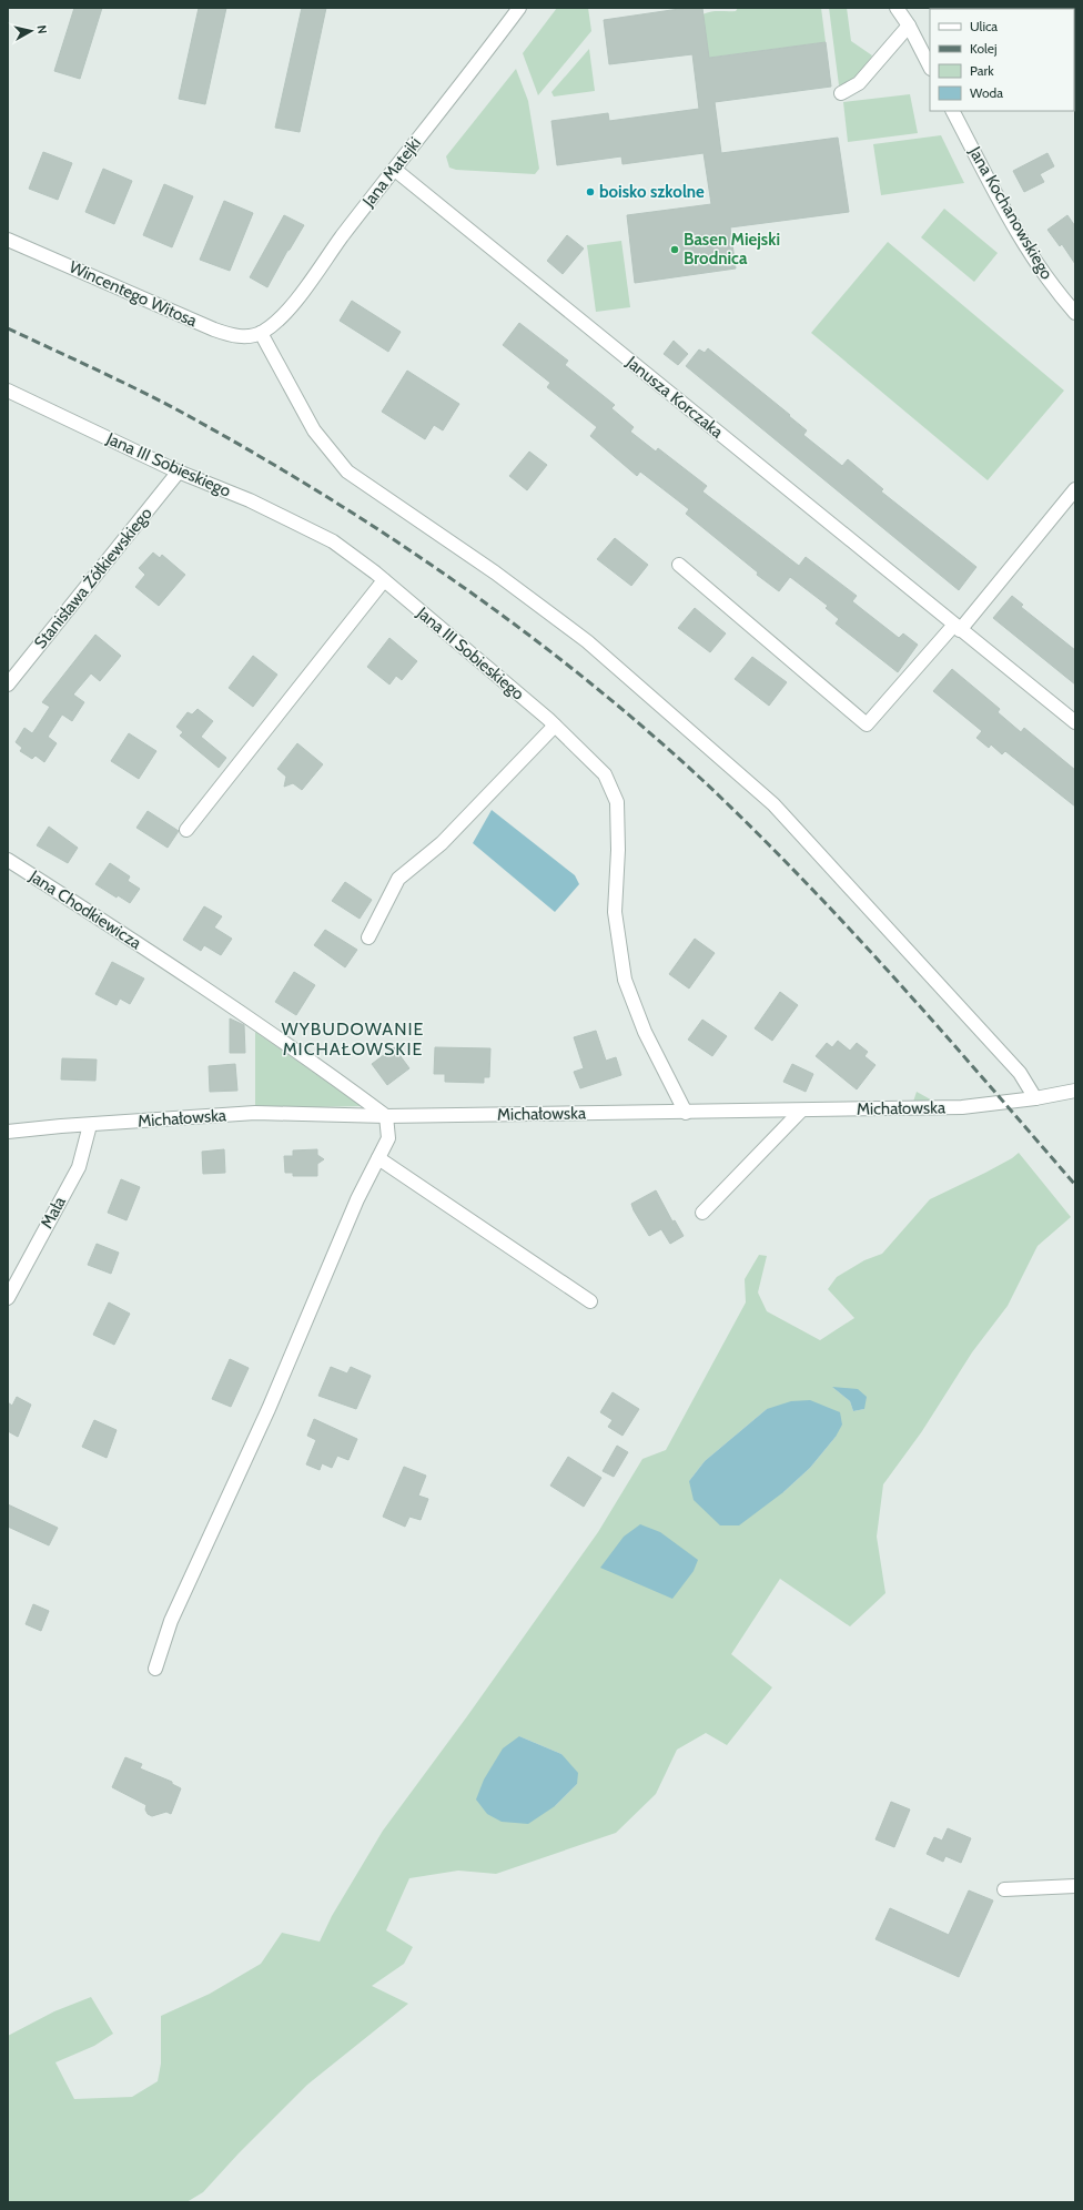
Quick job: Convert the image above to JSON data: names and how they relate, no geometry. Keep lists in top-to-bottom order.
{
  "streets": {
    "street": [
      "Jana Matejki",
      "Jana Kochanowskiego",
      "Wincentego Witosa",
      "Janusza Korczaka",
      "Jana III Sobieskiego",
      "Stanisława Żółkiewskiego",
      "Jana Chodkiewicza",
      "Michałowska",
      "Mała"
    ]
  },
  "crossings": [
    ["Jana Matejki", "Wincentego Witosa"],
    ["Jana Matejki", "Janusza Korczaka"],
    ["Jana III Sobieskiego", "Stanisława Żółkiewskiego"],
    ["Jana III Sobieskiego", "Michałowska"],
    ["Jana Chodkiewicza", "Michałowska"],
    ["Michałowska", "Mała"]
  ],
  "districts": ["WYBUDOWANIE MICHAŁOWSKIE"],
  "places": ["boisko szkolne", "Basen Miejski Brodnica"],
  "legend": [
    "Ulica",
    "Kolej",
    "Park",
    "Woda"
  ],
  "north": "right"
}
